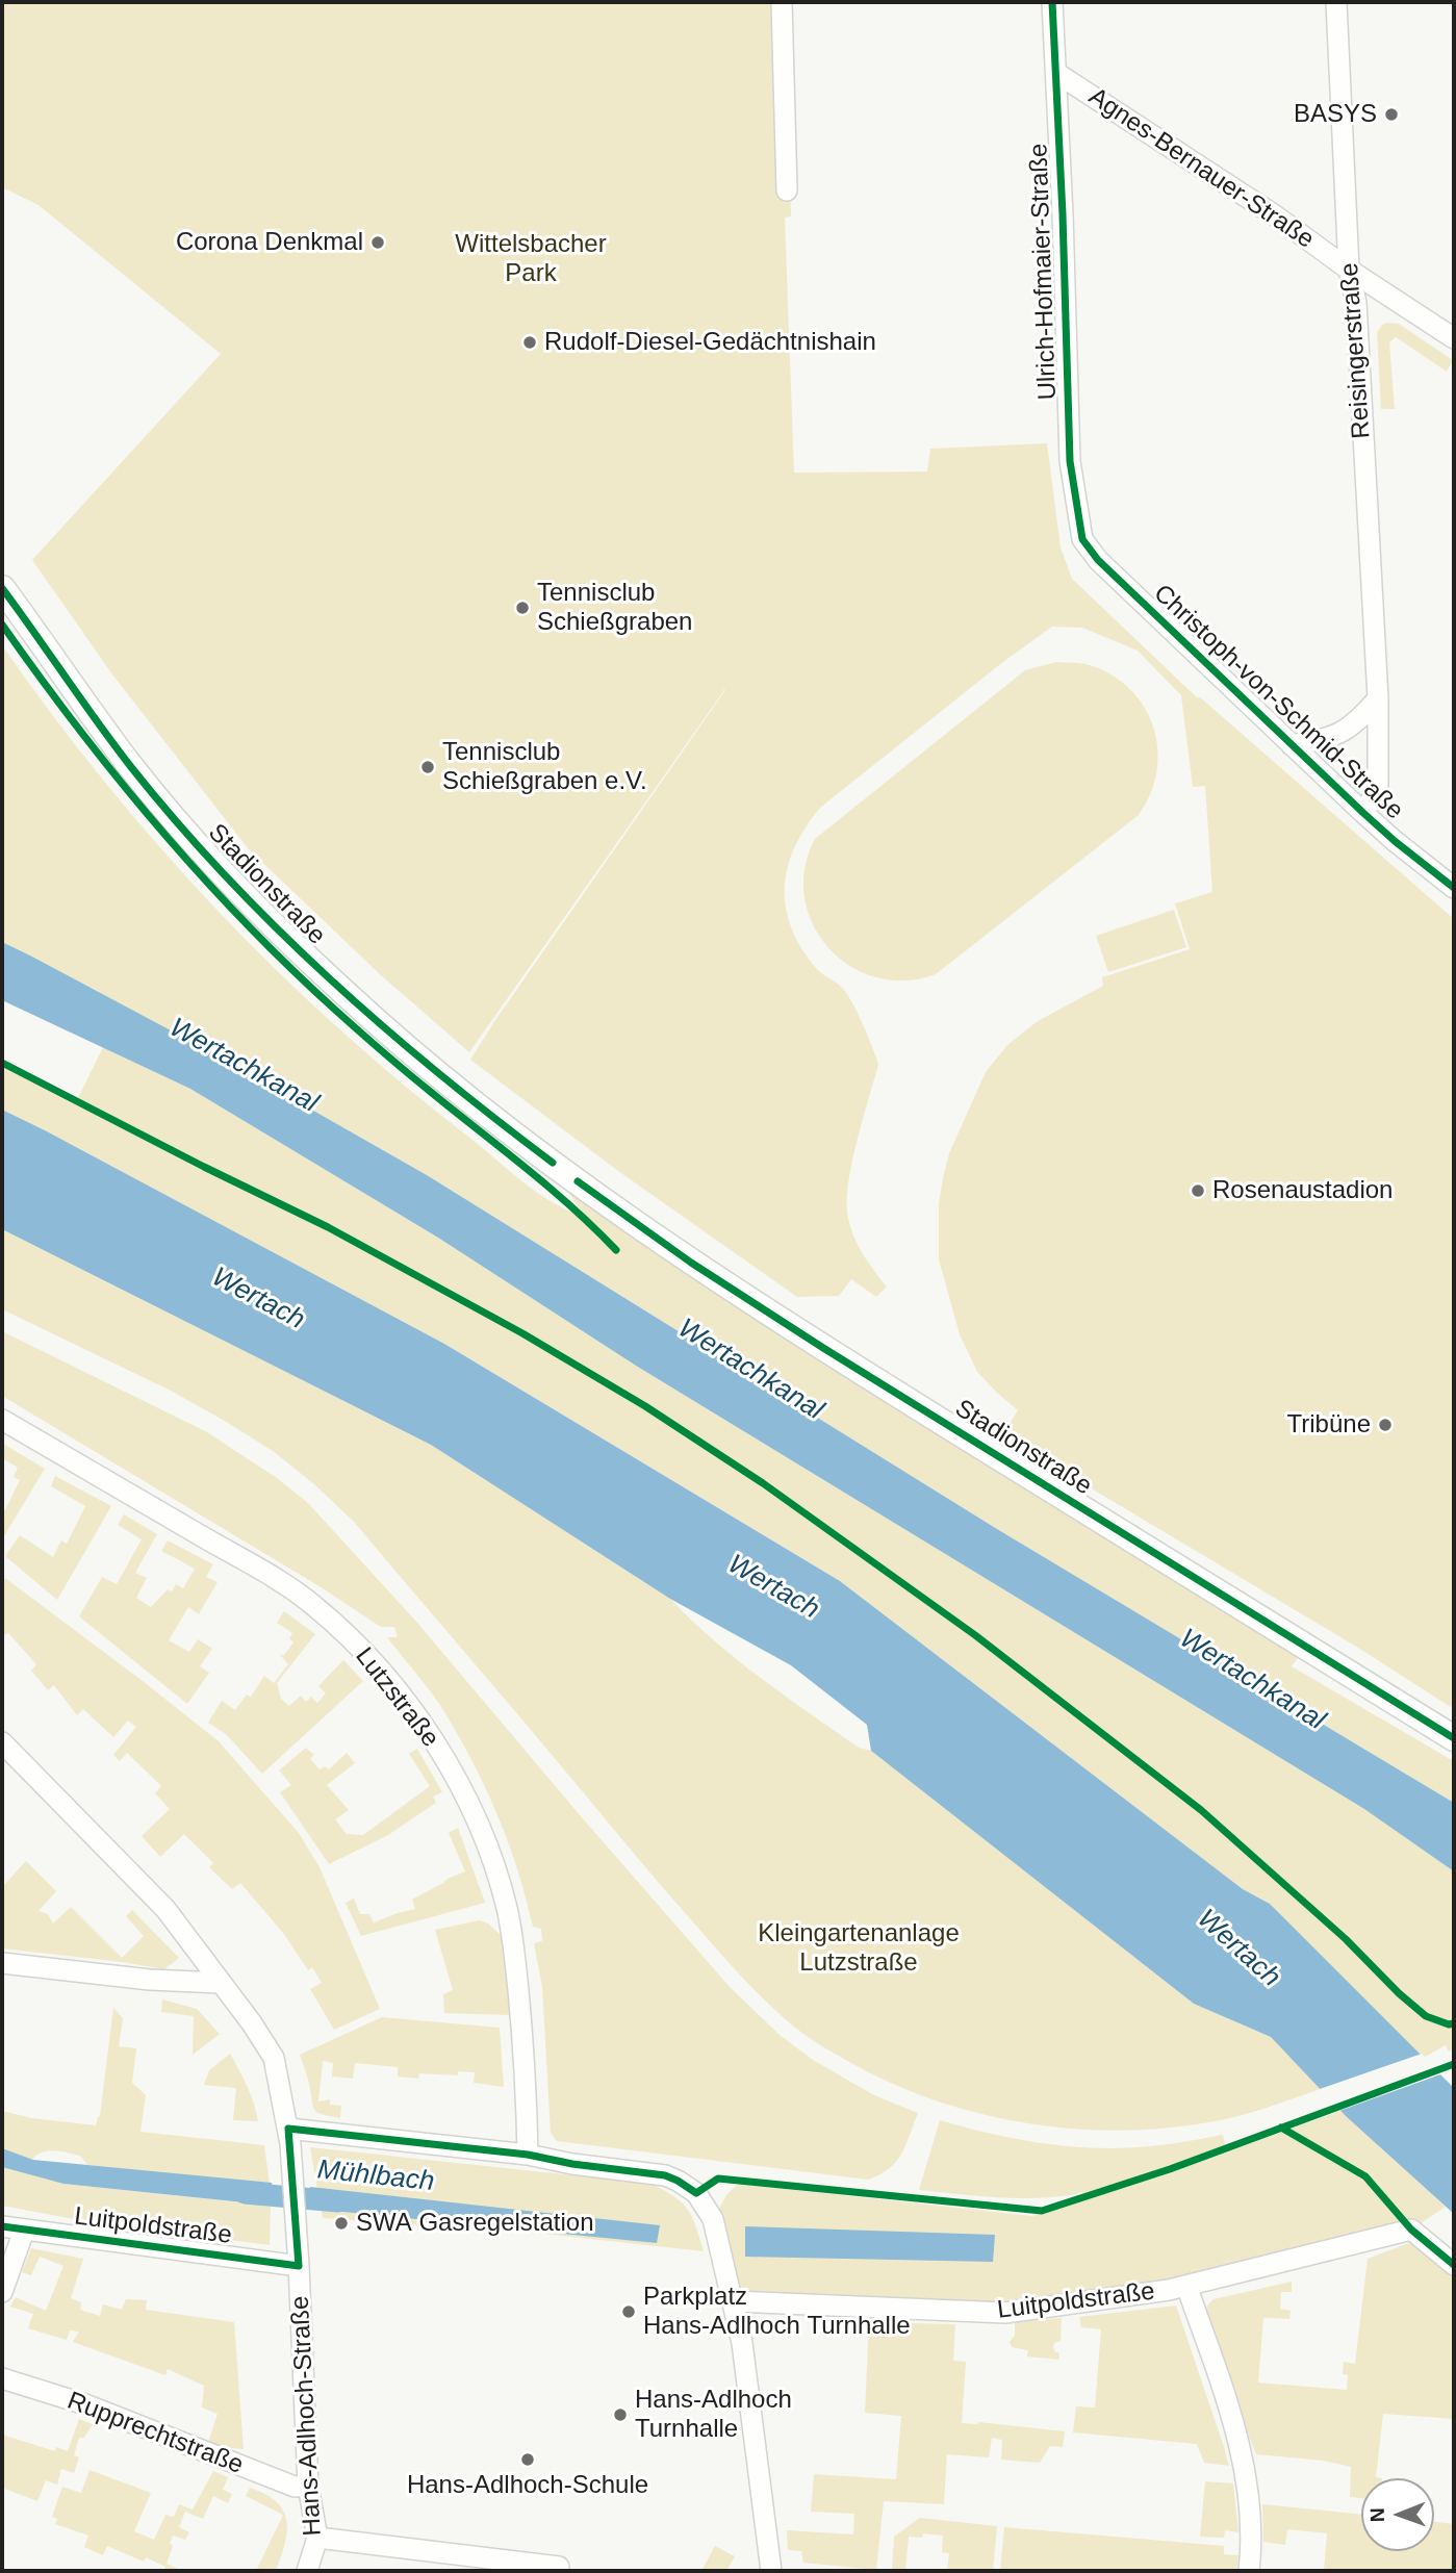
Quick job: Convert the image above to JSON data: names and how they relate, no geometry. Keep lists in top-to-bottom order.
{
  "streets": {
    "street": [
      "Agnes-Bernauer-Straße",
      "Ulrich-Hofmaier-Straße",
      "Reisingerstraße",
      "Christoph-von-Schmid-Straße",
      "Stadionstraße",
      "Lutzstraße",
      "Luitpoldstraße",
      "Hans-Adlhoch-Straße",
      "Rupprechtstraße"
    ]
  },
  "crossings": [
    ["Agnes-Bernauer-Straße", "Ulrich-Hofmaier-Straße"],
    ["Agnes-Bernauer-Straße", "Reisingerstraße"],
    ["Ulrich-Hofmaier-Straße", "Christoph-von-Schmid-Straße"],
    ["Reisingerstraße", "Christoph-von-Schmid-Straße"],
    ["Luitpoldstraße", "Hans-Adlhoch-Straße"],
    ["Hans-Adlhoch-Straße", "Rupprechtstraße"]
  ],
  "water": ["Wertachkanal", "Wertach", "Mühlbach"],
  "parks": ["Wittelsbacher Park", "Kleingartenanlage Lutzstraße"],
  "places": [
    "BASYS",
    "Corona Denkmal",
    "Rudolf-Diesel-Gedächtnishain",
    "Tennisclub Schießgraben",
    "Tennisclub Schießgraben e.V.",
    "Rosenaustadion",
    "Tribüne",
    "SWA Gasregelstation",
    "Parkplatz Hans-Adlhoch Turnhalle",
    "Hans-Adlhoch Turnhalle",
    "Hans-Adlhoch-Schule"
  ],
  "north": "left"
}
